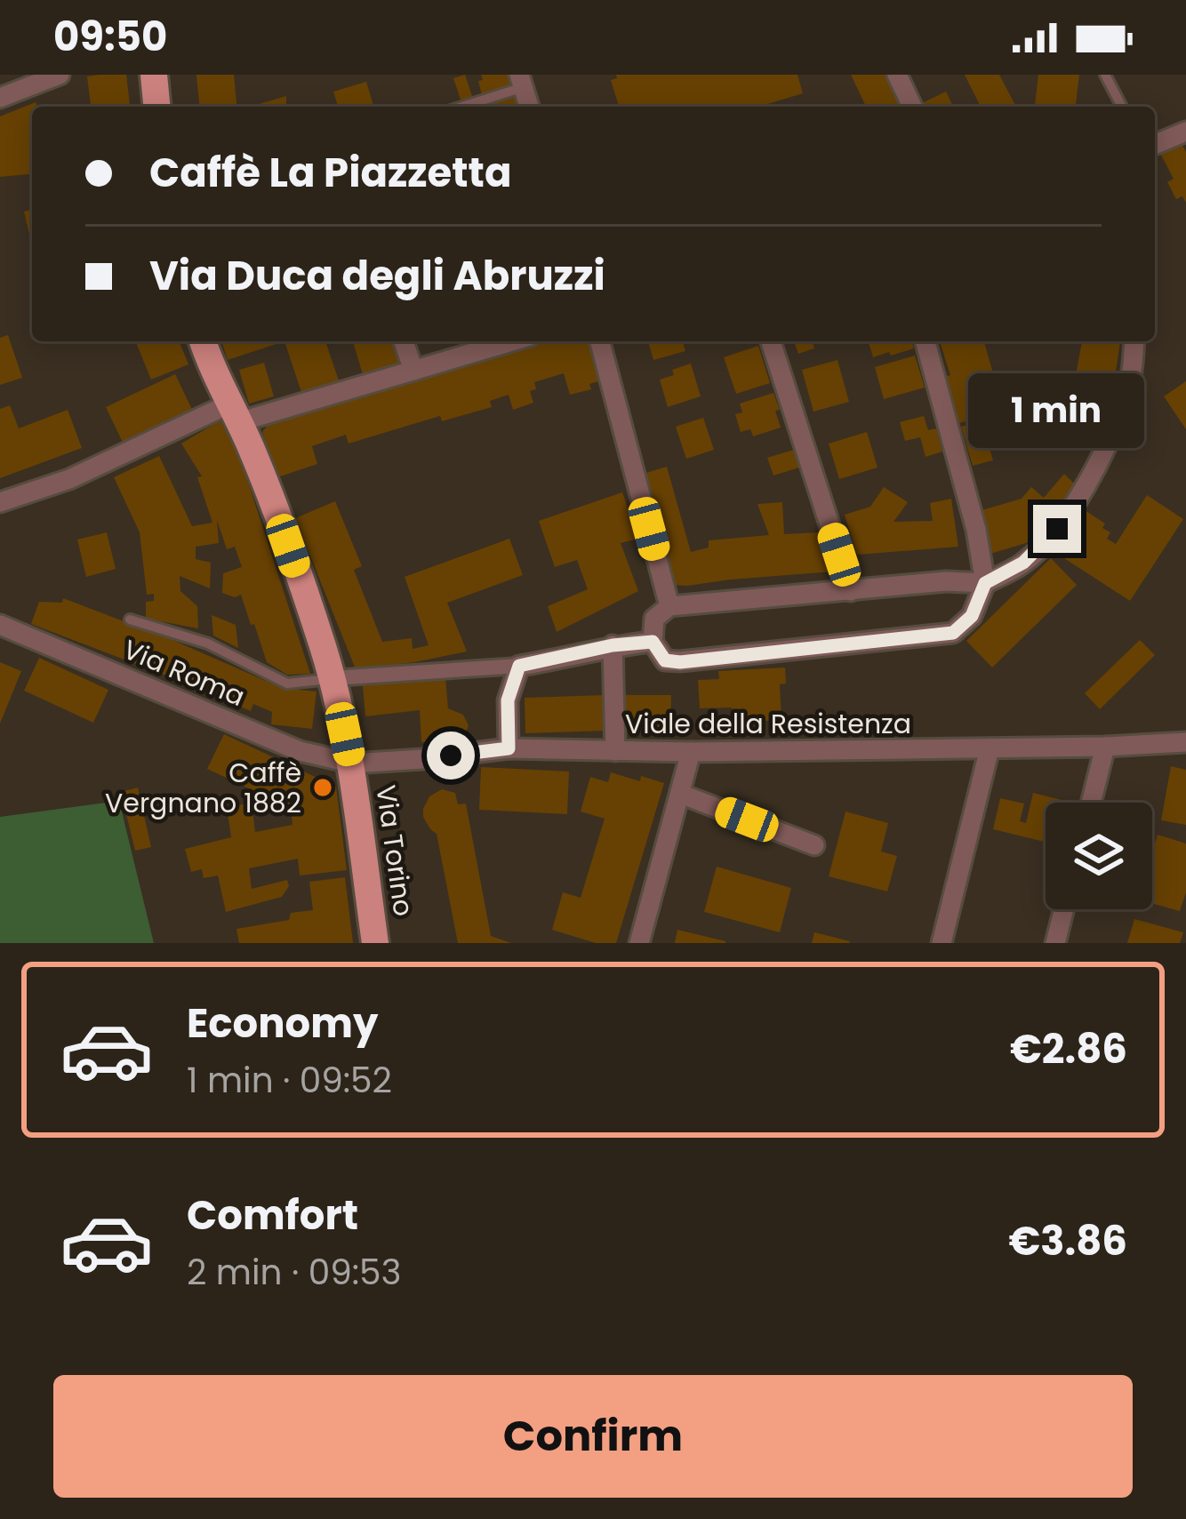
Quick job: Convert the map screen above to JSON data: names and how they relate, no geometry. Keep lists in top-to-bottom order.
{
  "streets": {
    "main road": ["Via Torino"],
    "street": ["Via Roma", "Viale della Resistenza"]
  },
  "crossings": [
    ["Via Roma", "Viale della Resistenza"],
    ["Via Roma", "Via Torino"],
    ["Viale della Resistenza", "Via Torino"]
  ],
  "places": ["Caffè Vergnano 1882"],
  "page": {
    "status": "09:50",
    "banner": ["Caffè La Piazzetta", "Via Duca degli Abruzzi"],
    "bubble": "1 min",
    "list": [
      {
        "name": "Economy",
        "note": "1 min · 09:52",
        "value": "€2.86"
      },
      {
        "name": "Comfort",
        "note": "2 min · 09:53",
        "value": "€3.86"
      }
    ],
    "buttons": "Confirm"
  }
}
